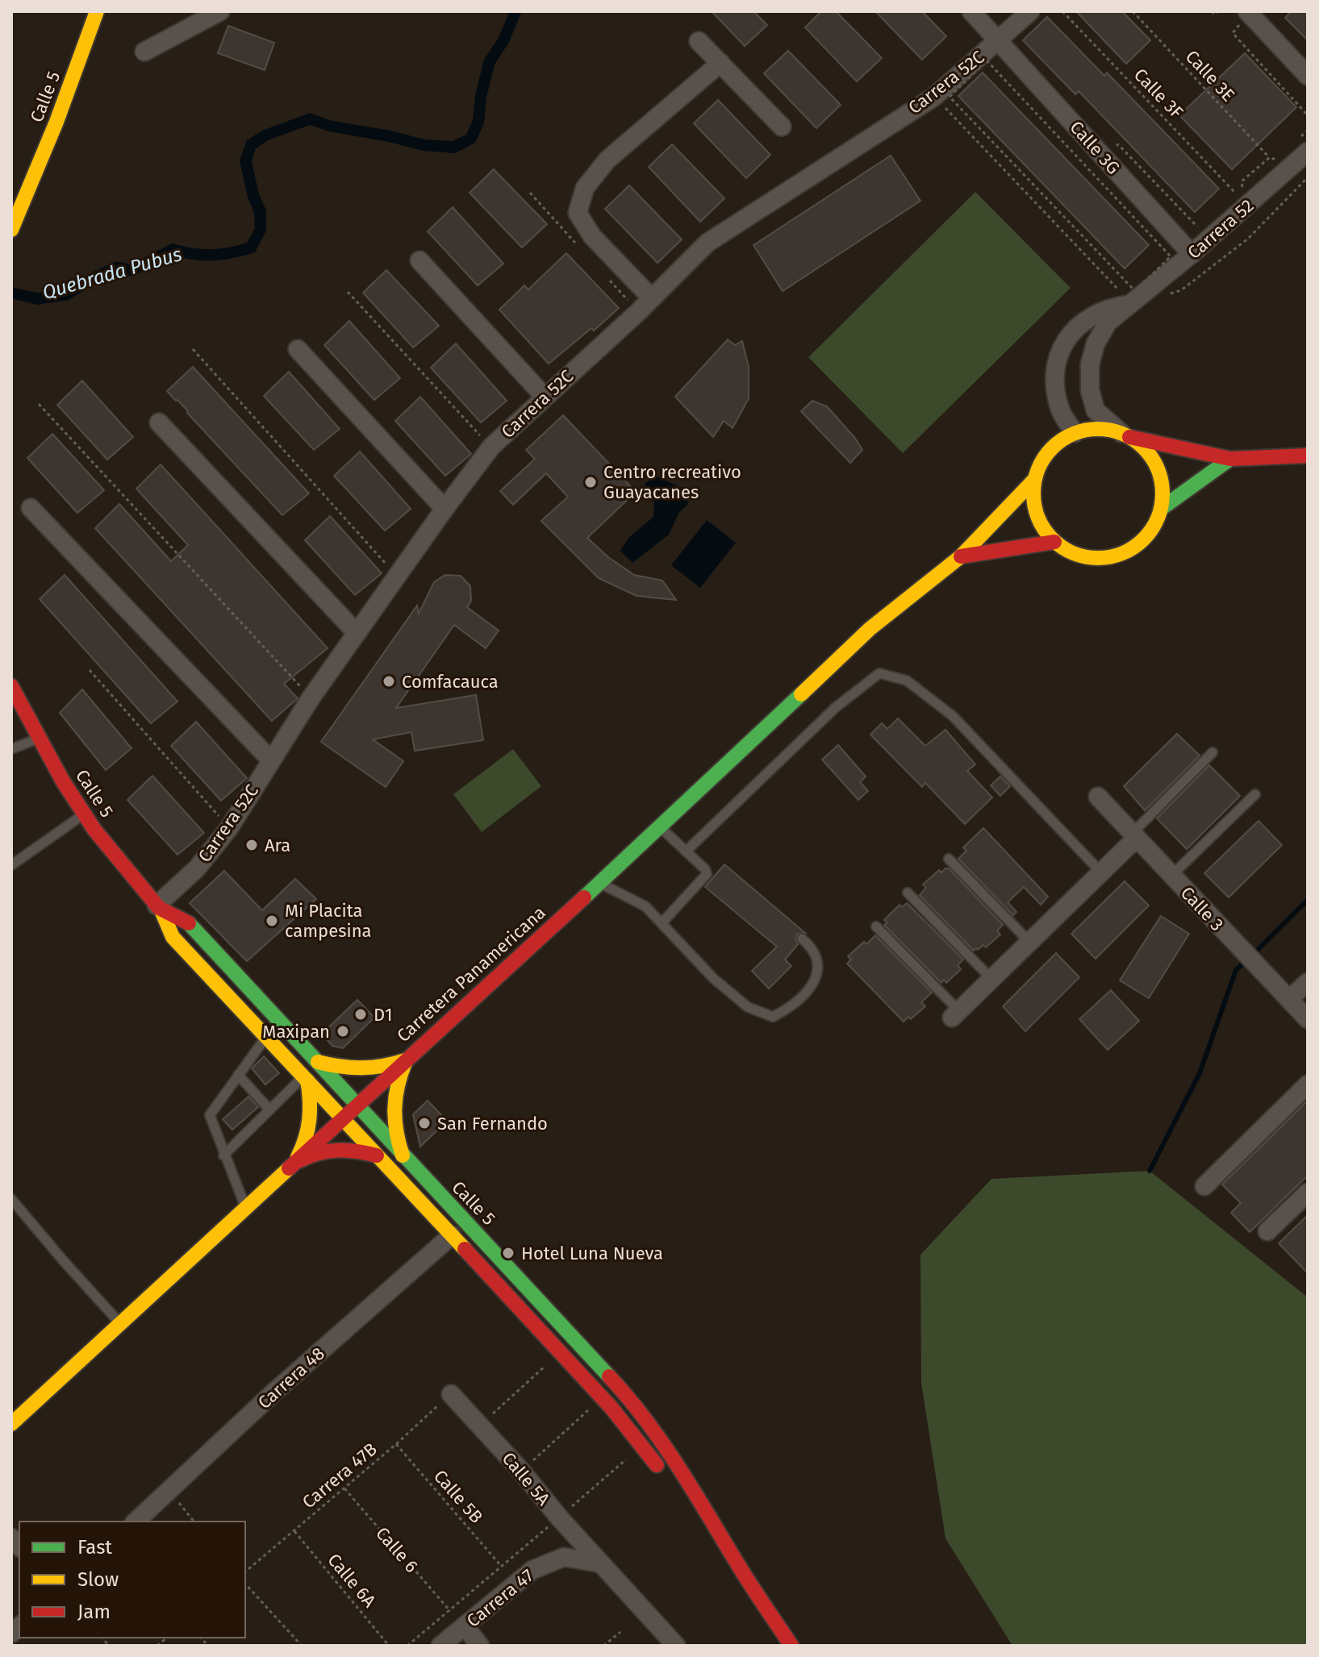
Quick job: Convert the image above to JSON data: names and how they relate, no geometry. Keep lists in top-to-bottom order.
{
  "streets": {
    "main road": ["Calle 5", "Carretera Panamericana"],
    "street": [
      "Carrera 52C",
      "Calle 3G",
      "Carrera 52",
      "Calle 3",
      "Carrera 48",
      "Calle 5A",
      "Carrera 47"
    ],
    "path": [
      "Calle 3E",
      "Calle 3F",
      "Carrera 47B",
      "Calle 5B",
      "Calle 6",
      "Calle 6A"
    ]
  },
  "crossings": [
    ["Carrera 52C", "Calle 5"],
    ["Carrera 52C", "Calle 3G"],
    ["Calle 5", "Carretera Panamericana"],
    ["Calle 5", "Carrera 48"],
    ["Calle 3G", "Carrera 52"],
    ["Carrera 52", "Carretera Panamericana"],
    ["Carrera 47B", "Calle 5A"],
    ["Carrera 47B", "Calle 5B"],
    ["Carrera 47B", "Calle 6"],
    ["Carrera 47B", "Calle 6A"],
    ["Calle 5A", "Carrera 47"]
  ],
  "water": ["Quebrada Pubus"],
  "places": [
    "Centro recreativo Guayacanes",
    "Comfacauca",
    "Ara",
    "Mi Placita campesina",
    "D1",
    "Maxipan",
    "San Fernando",
    "Hotel Luna Nueva"
  ],
  "legend": ["Fast", "Slow", "Jam"]
}
